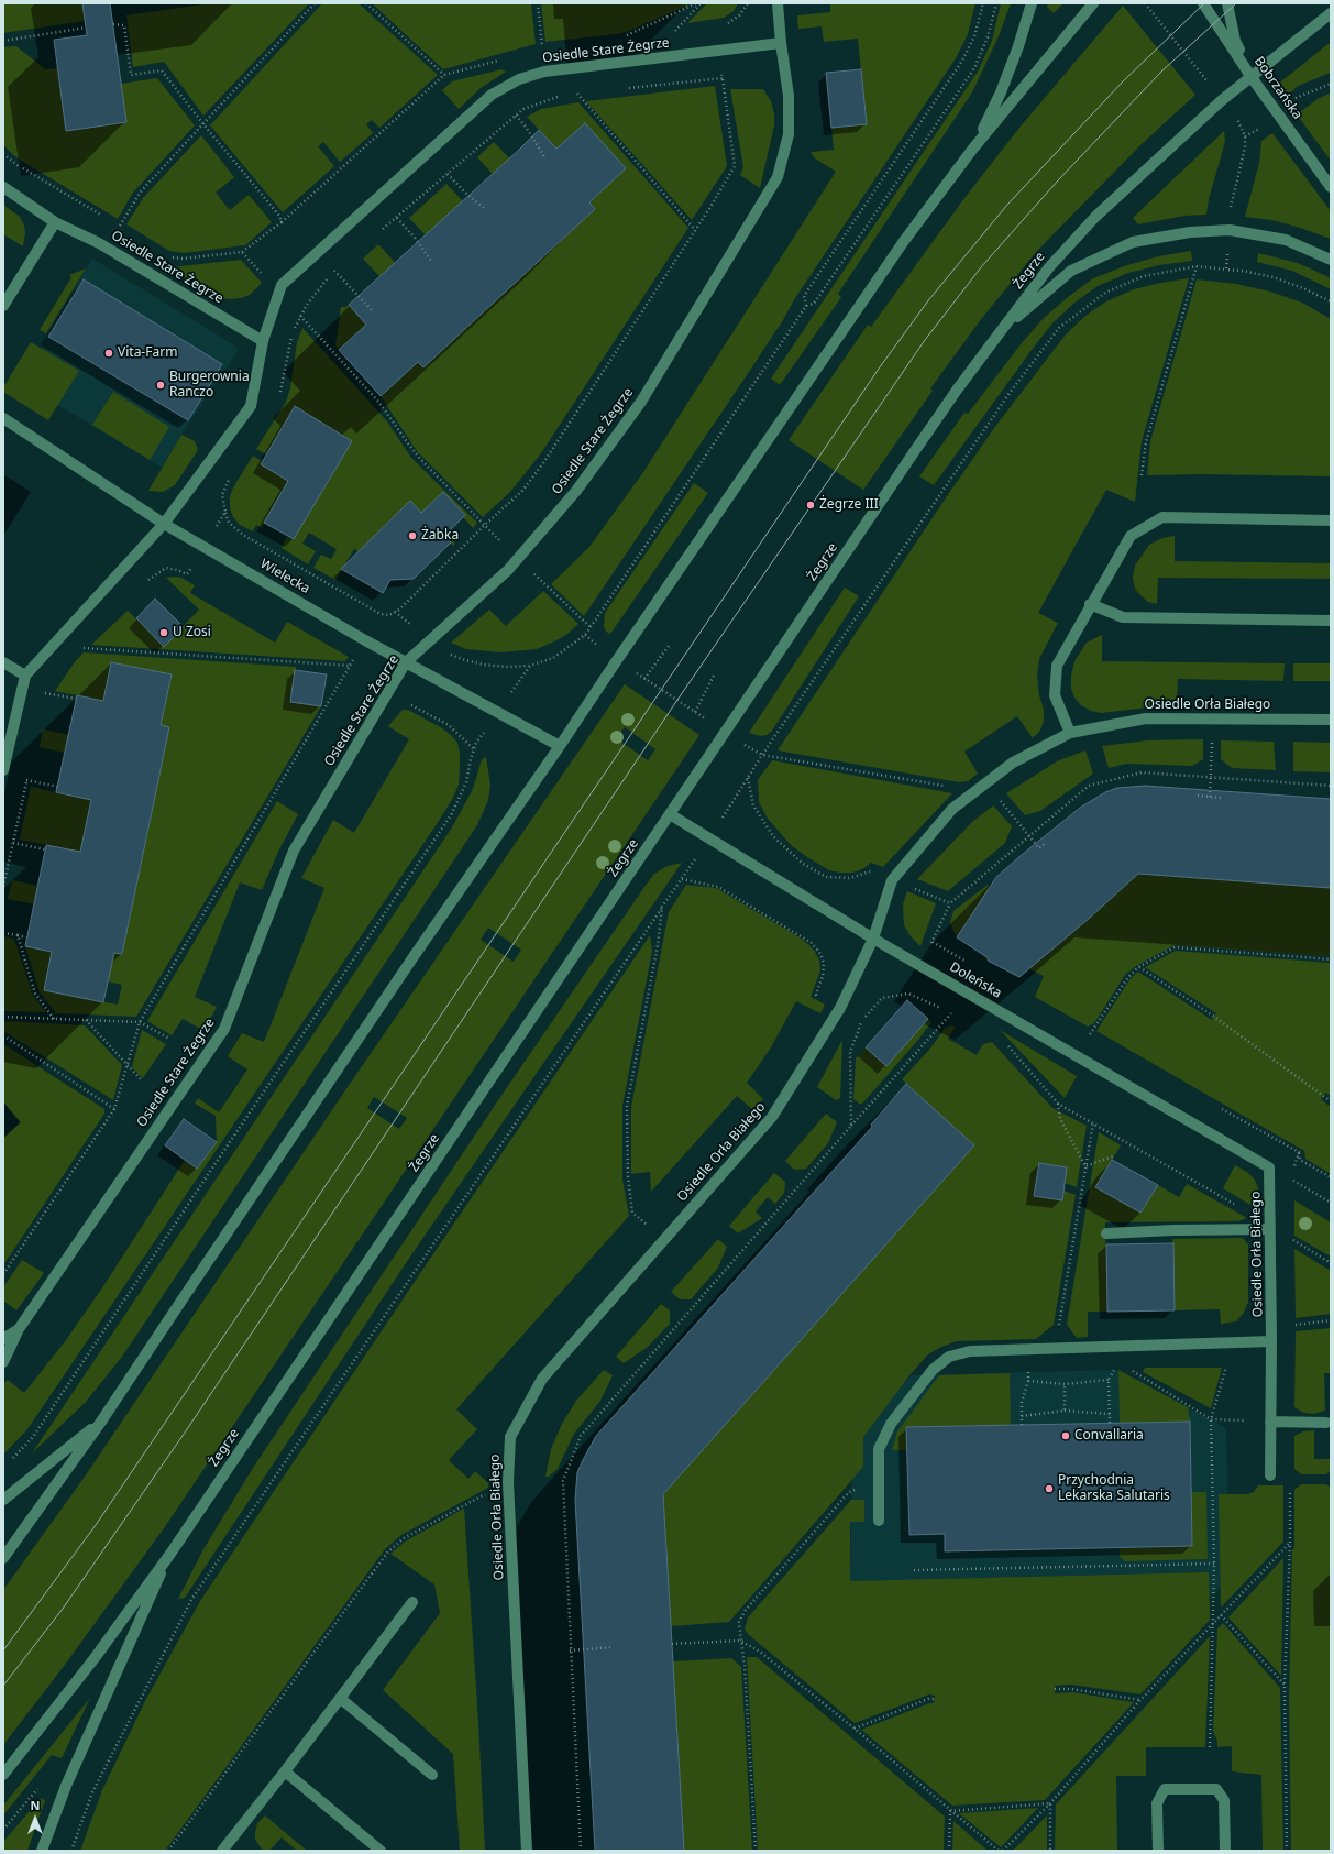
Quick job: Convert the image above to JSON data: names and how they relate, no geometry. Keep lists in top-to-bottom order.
{
  "streets": {
    "street": [
      "Osiedle Stare Żegrze",
      "Bobrzańska",
      "Żegrze",
      "Wielecka",
      "Osiedle Orła Białego",
      "Doleńska"
    ]
  },
  "crossings": [
    ["Osiedle Stare Żegrze", "Wielecka"],
    ["Bobrzańska", "Żegrze"],
    ["Żegrze", "Doleńska"],
    ["Osiedle Orła Białego", "Doleńska"]
  ],
  "places": [
    "Vita-Farm",
    "Burgerownia Ranczo",
    "Żegrze III",
    "Żabka",
    "U Zosi",
    "Convallaria",
    "Przychodnia Lekarska Salutaris"
  ],
  "north": "top"
}
